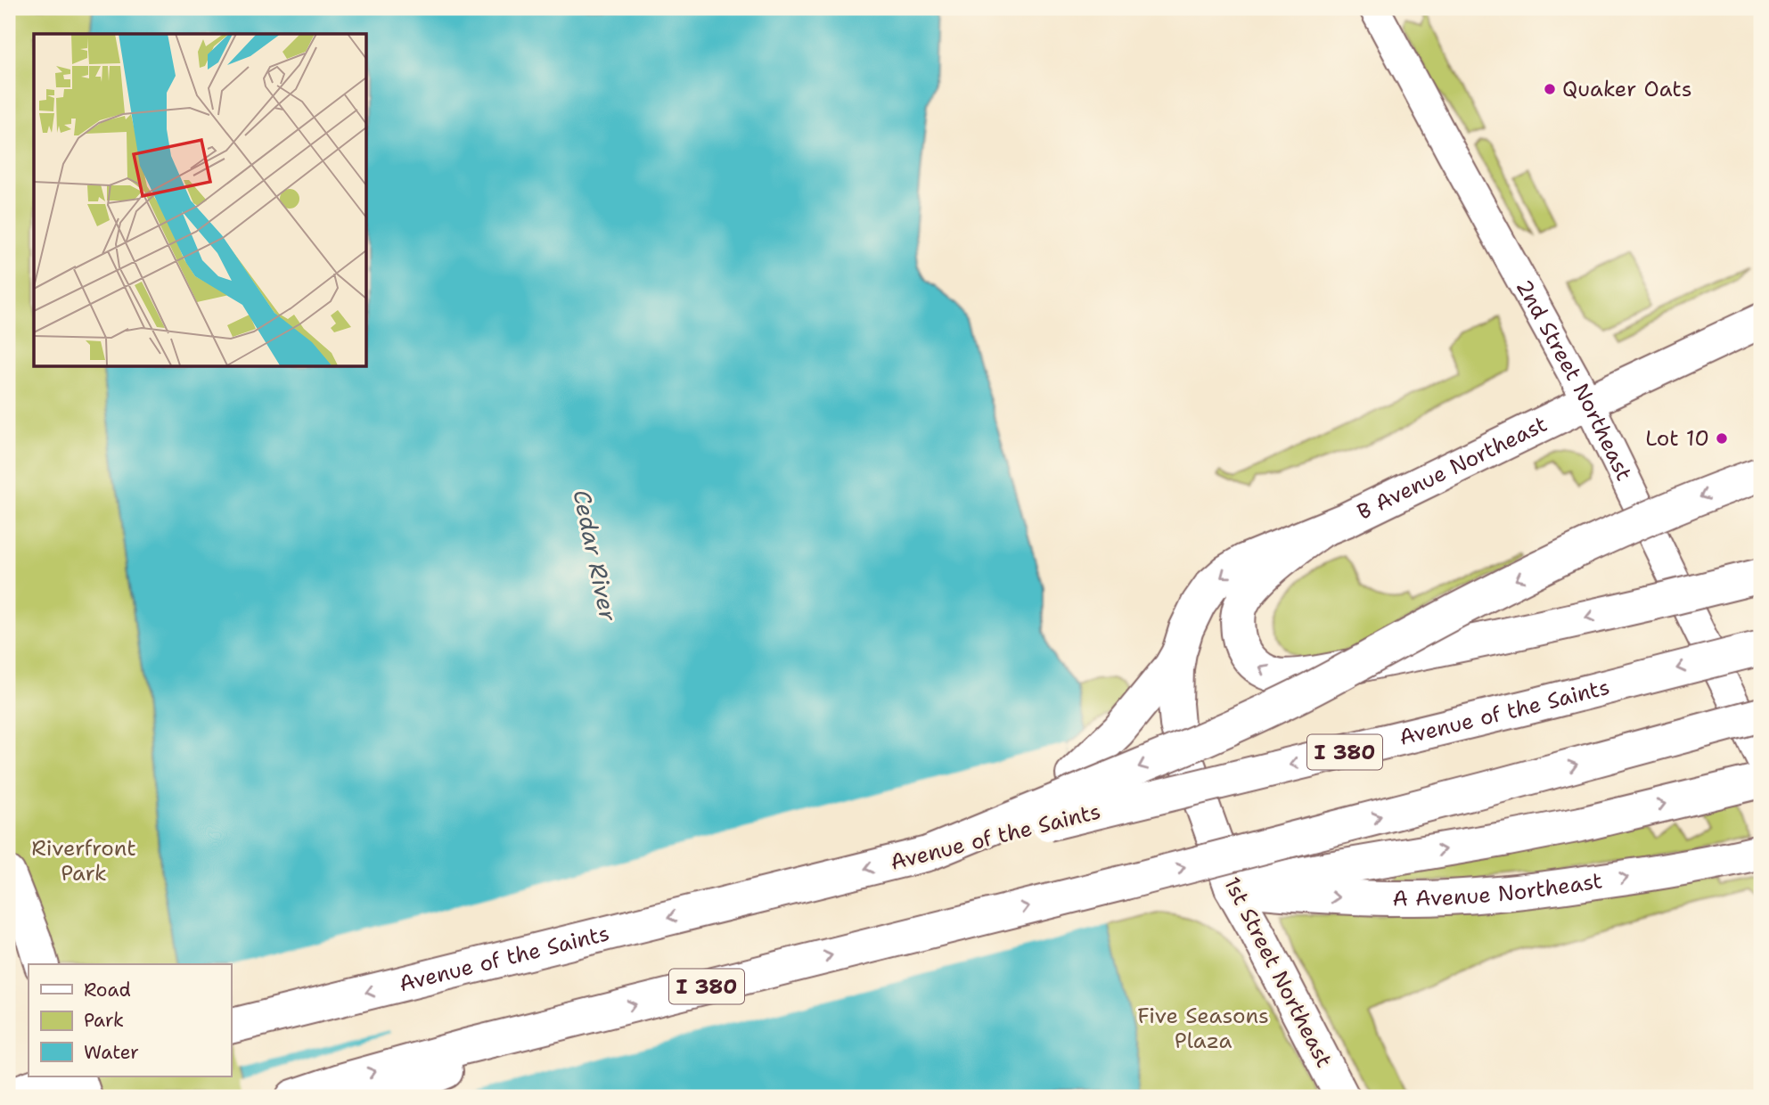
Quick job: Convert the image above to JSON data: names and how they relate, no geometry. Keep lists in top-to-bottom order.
{
  "streets": {
    "main road": [
      "B Avenue Northeast",
      "Avenue of the Saints",
      "I 380",
      "A Avenue Northeast",
      "1st Street Northeast"
    ],
    "street": ["2nd Street Northeast"]
  },
  "crossings": [
    ["2nd Street Northeast", "B Avenue Northeast"],
    ["B Avenue Northeast", "1st Street Northeast"],
    ["A Avenue Northeast", "1st Street Northeast"]
  ],
  "water": ["Cedar River"],
  "parks": ["Riverfront Park", "Five Seasons Plaza"],
  "places": ["Quaker Oats", "Lot 10"],
  "legend": ["Road", "Park", "Water"]
}
